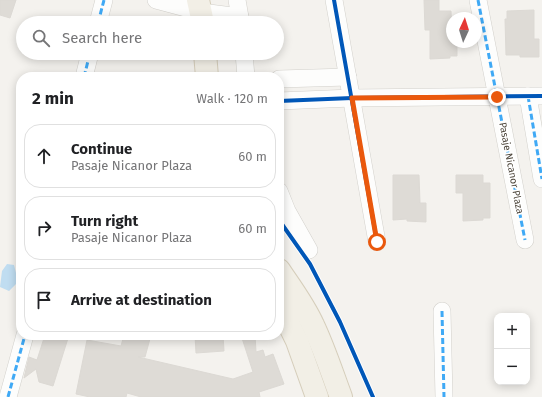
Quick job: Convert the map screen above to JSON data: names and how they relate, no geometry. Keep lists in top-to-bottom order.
{
  "streets": {
    "street": ["Pasaje Nicanor Plaza"]
  },
  "north": "top",
  "page": {
    "search": "Search here",
    "heading": ["2 min", "Walk · 120 m"],
    "list": [
      ["Continue", "Pasaje Nicanor Plaza", "60 m"],
      ["Turn right", "Pasaje Nicanor Plaza", "60 m"],
      "Arrive at destination"
    ],
    "map_buttons": ["+", "−"]
  }
}
